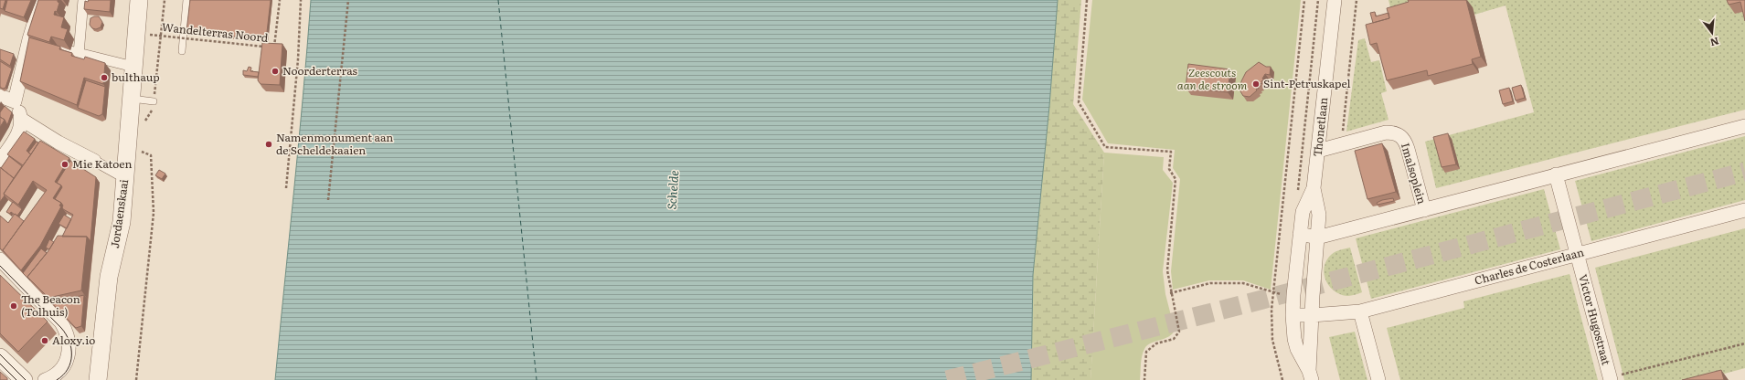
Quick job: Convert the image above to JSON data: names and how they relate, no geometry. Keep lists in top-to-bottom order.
{
  "streets": {
    "street": [
      "Thonetlaan",
      "Imalsoplein",
      "Jordaenskaai",
      "Charles de Costerlaan",
      "Victor Hugostraat"
    ],
    "path": ["Wandelterras Noord"]
  },
  "crossings": [
    ["Thonetlaan", "Imalsoplein"],
    ["Thonetlaan", "Charles de Costerlaan"],
    ["Charles de Costerlaan", "Victor Hugostraat"]
  ],
  "water": ["Schelde"],
  "parks": ["Zeescouts aan de stroom"],
  "places": [
    "Noorderterras",
    "bulthaup",
    "Sint-Petruskapel",
    "Namenmonument aan de Scheldekaaien",
    "Mie Katoen",
    "The Beacon (Tolhuis)",
    "Aloxy.io"
  ],
  "north": "bottom"
}
